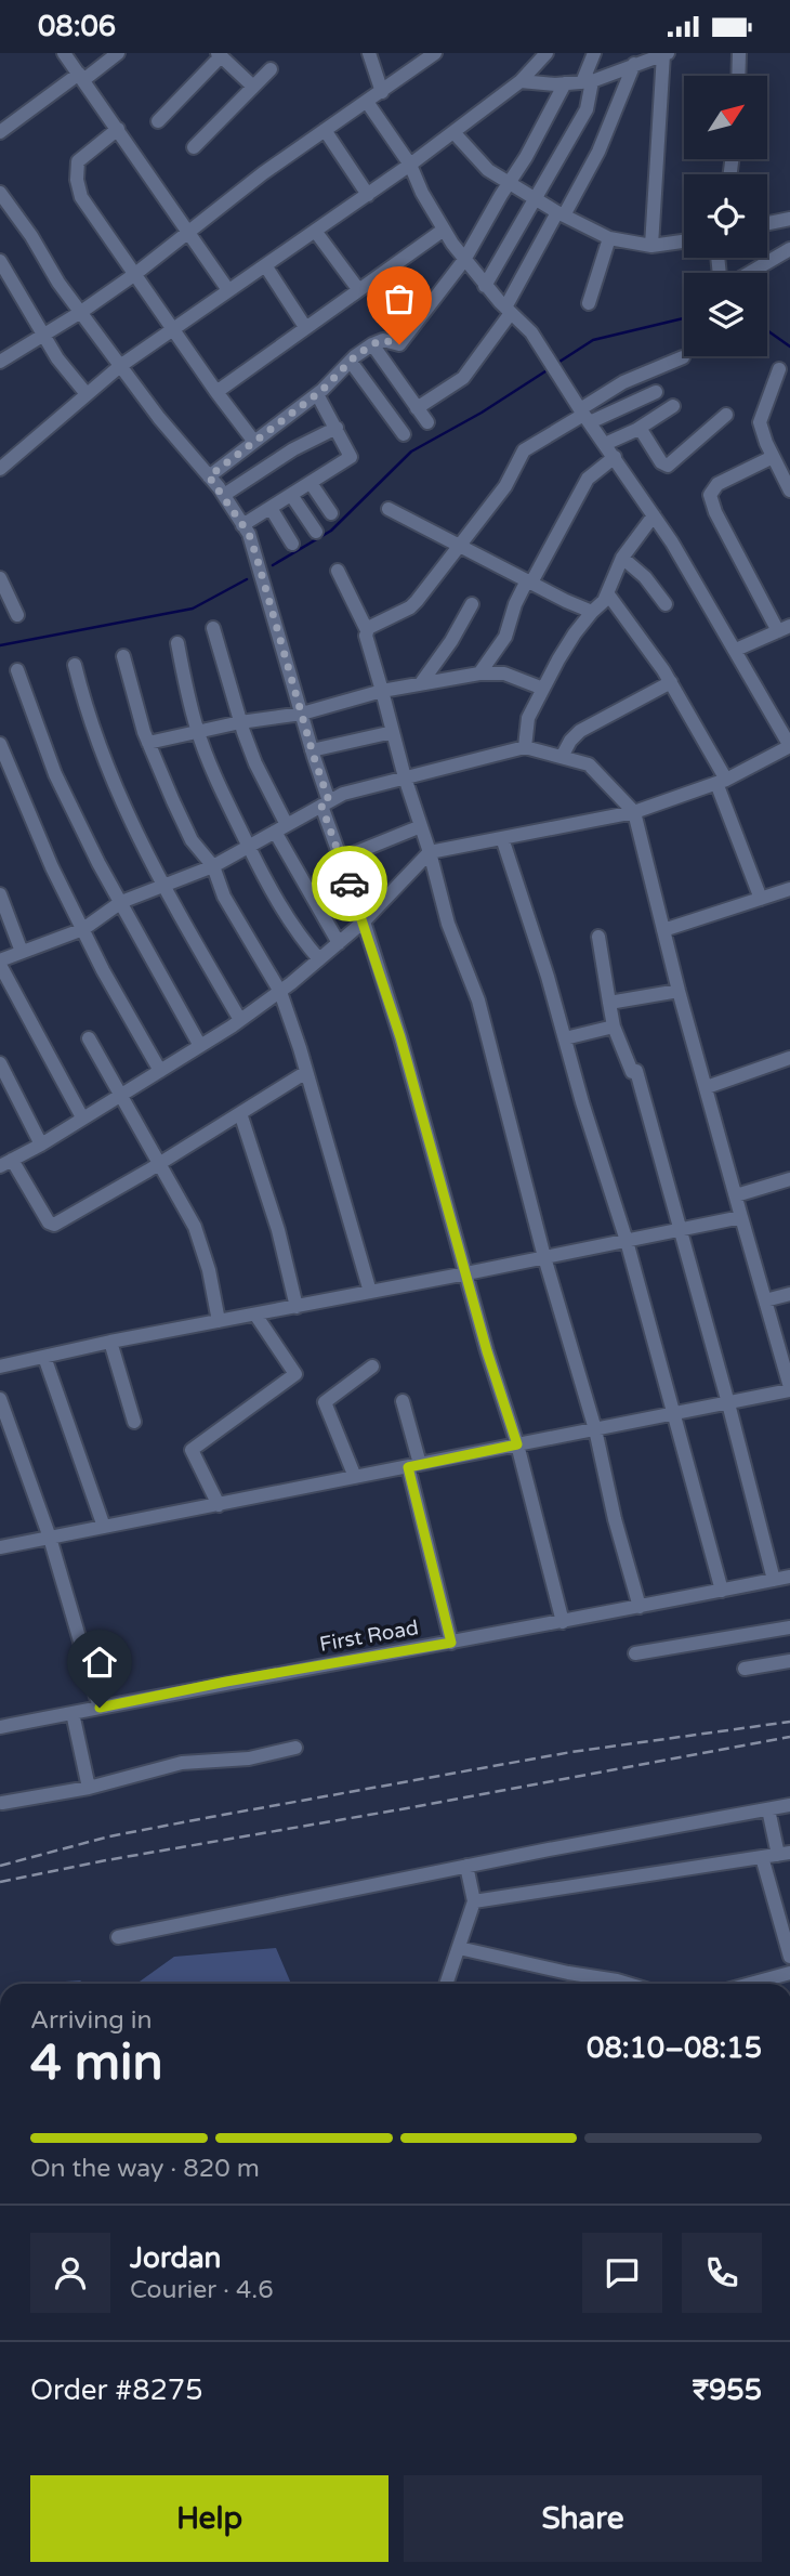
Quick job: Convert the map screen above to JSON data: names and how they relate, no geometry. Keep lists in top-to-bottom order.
{
  "streets": {
    "street": ["First Road"]
  },
  "north": "top right",
  "page": {
    "status": "08:06",
    "heading": ["4 min", "Arriving in", "08:10–08:15"],
    "panel": [
      "Jordan",
      "Courier · 4.6",
      "Order #8275",
      "₹955"
    ],
    "bar": "On the way · 820 m",
    "buttons": ["Help", "Share"]
  }
}
